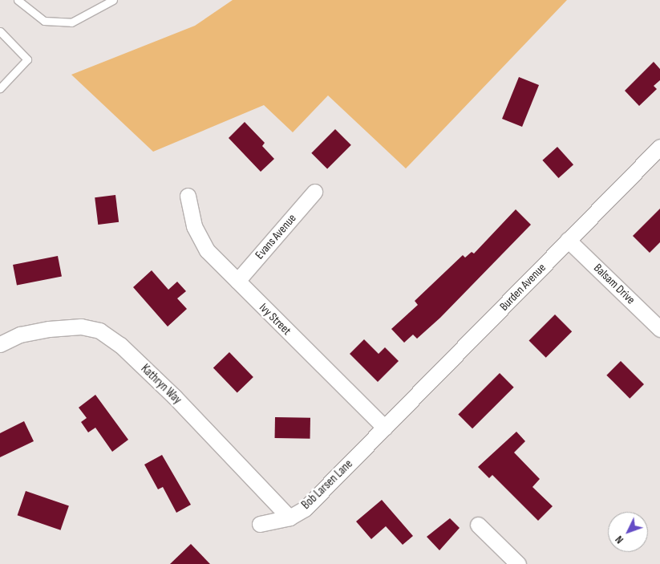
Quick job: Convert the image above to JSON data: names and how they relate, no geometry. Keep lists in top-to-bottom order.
{
  "streets": {
    "street": [
      "Evans Avenue",
      "Balsam Drive",
      "Burden Avenue",
      "Ivy Street",
      "Kathryn Way",
      "Bob Larsen Lane"
    ]
  },
  "crossings": [
    ["Evans Avenue", "Ivy Street"],
    ["Balsam Drive", "Burden Avenue"],
    ["Burden Avenue", "Ivy Street"],
    ["Burden Avenue", "Bob Larsen Lane"],
    ["Ivy Street", "Bob Larsen Lane"],
    ["Kathryn Way", "Bob Larsen Lane"]
  ],
  "north": "bottom left"
}
